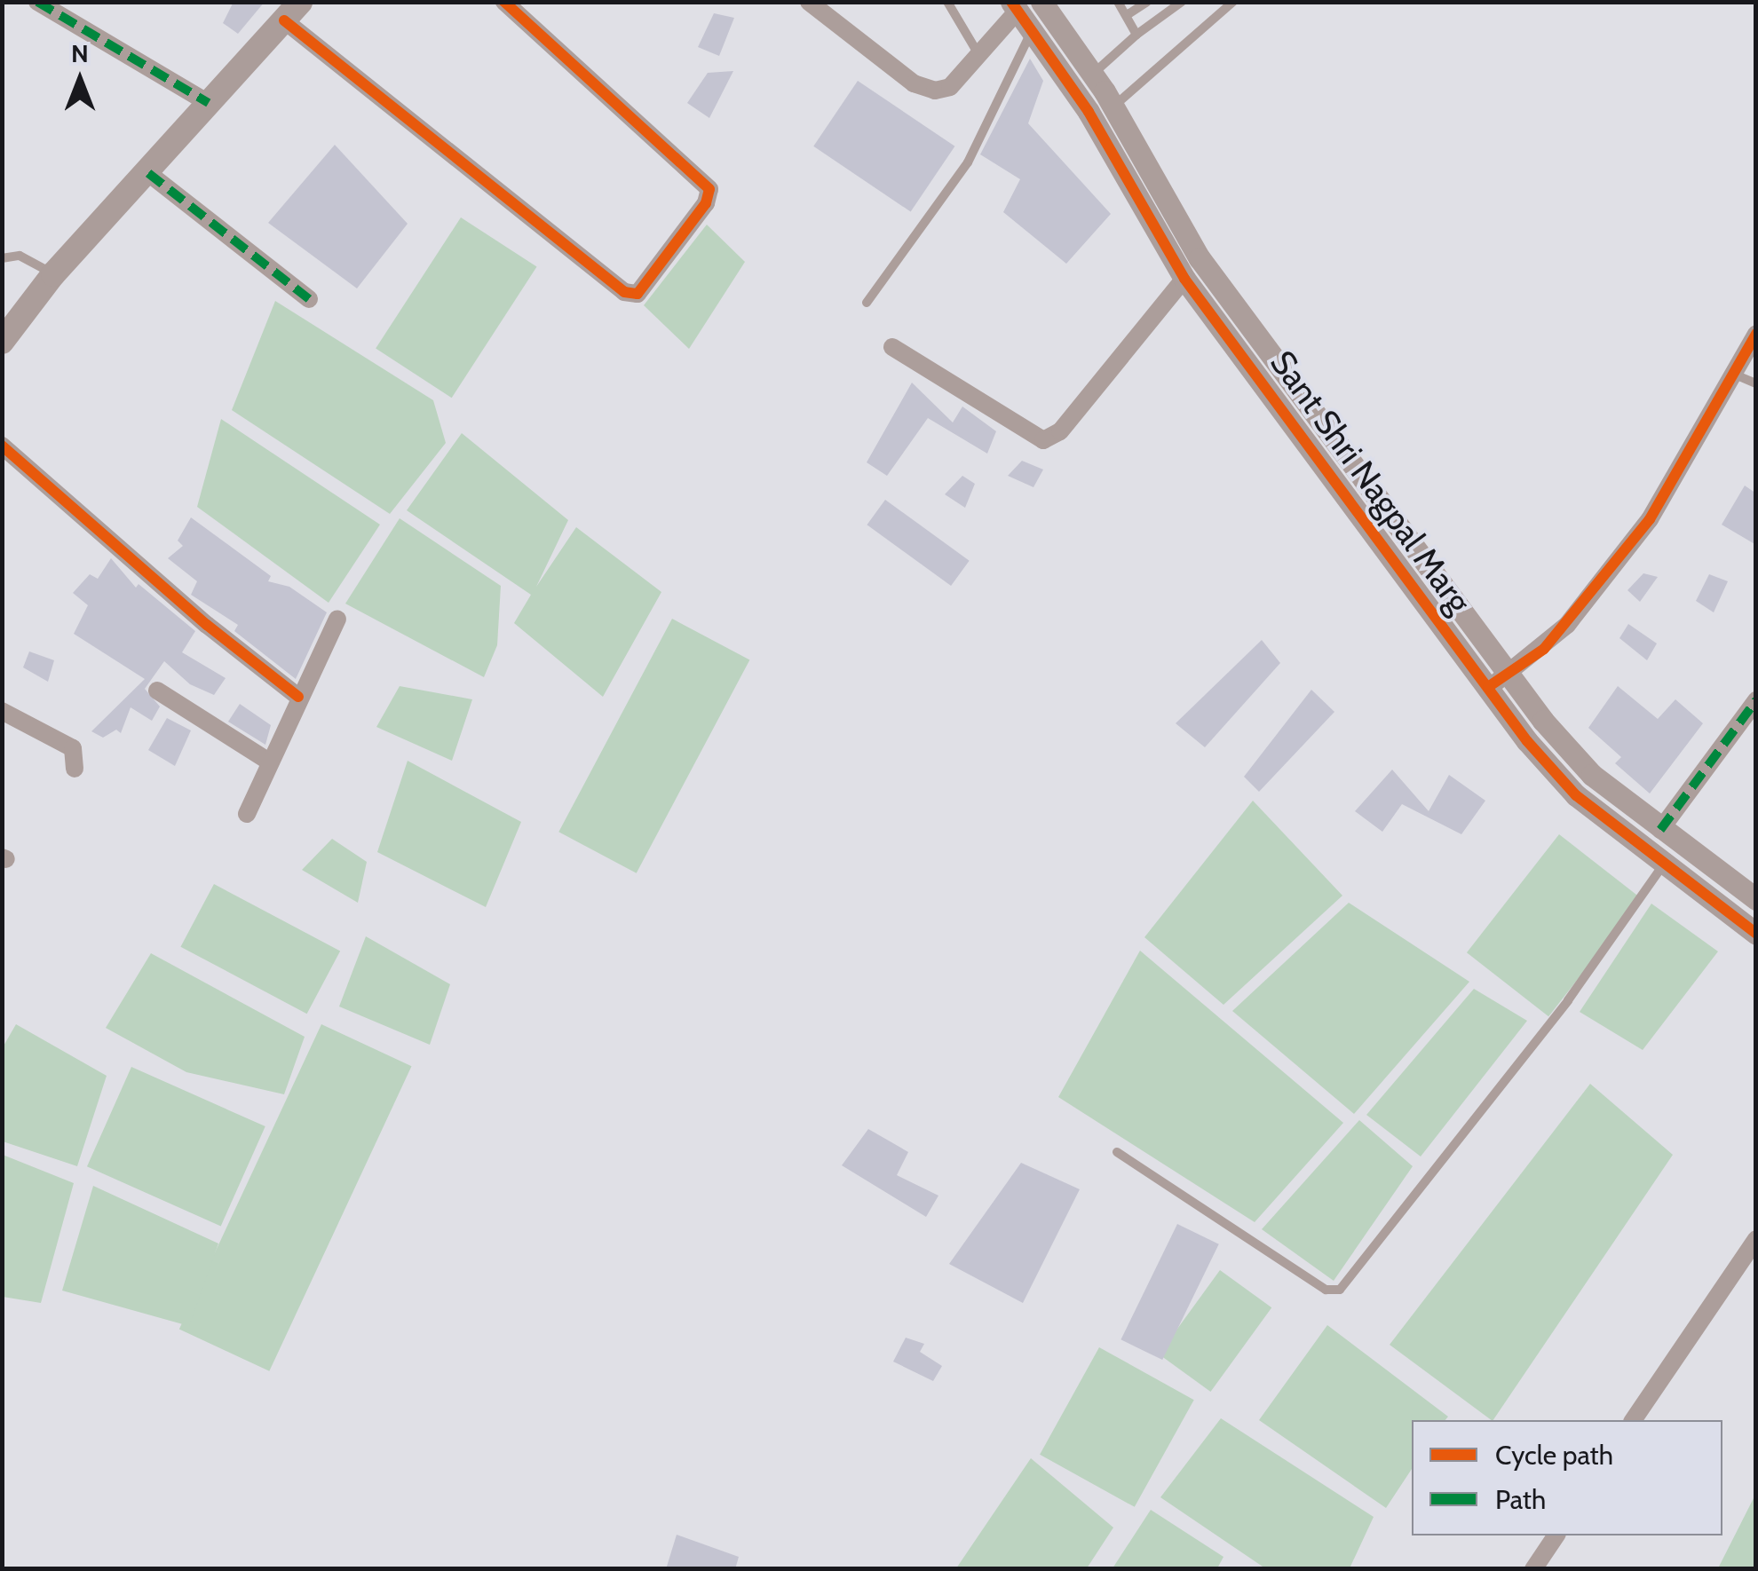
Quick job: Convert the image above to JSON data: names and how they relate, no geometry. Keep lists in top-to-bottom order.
{
  "streets": {
    "street": ["Sant Shri Nagpal Marg"]
  },
  "legend": ["Cycle path", "Path"],
  "north": "top"
}
